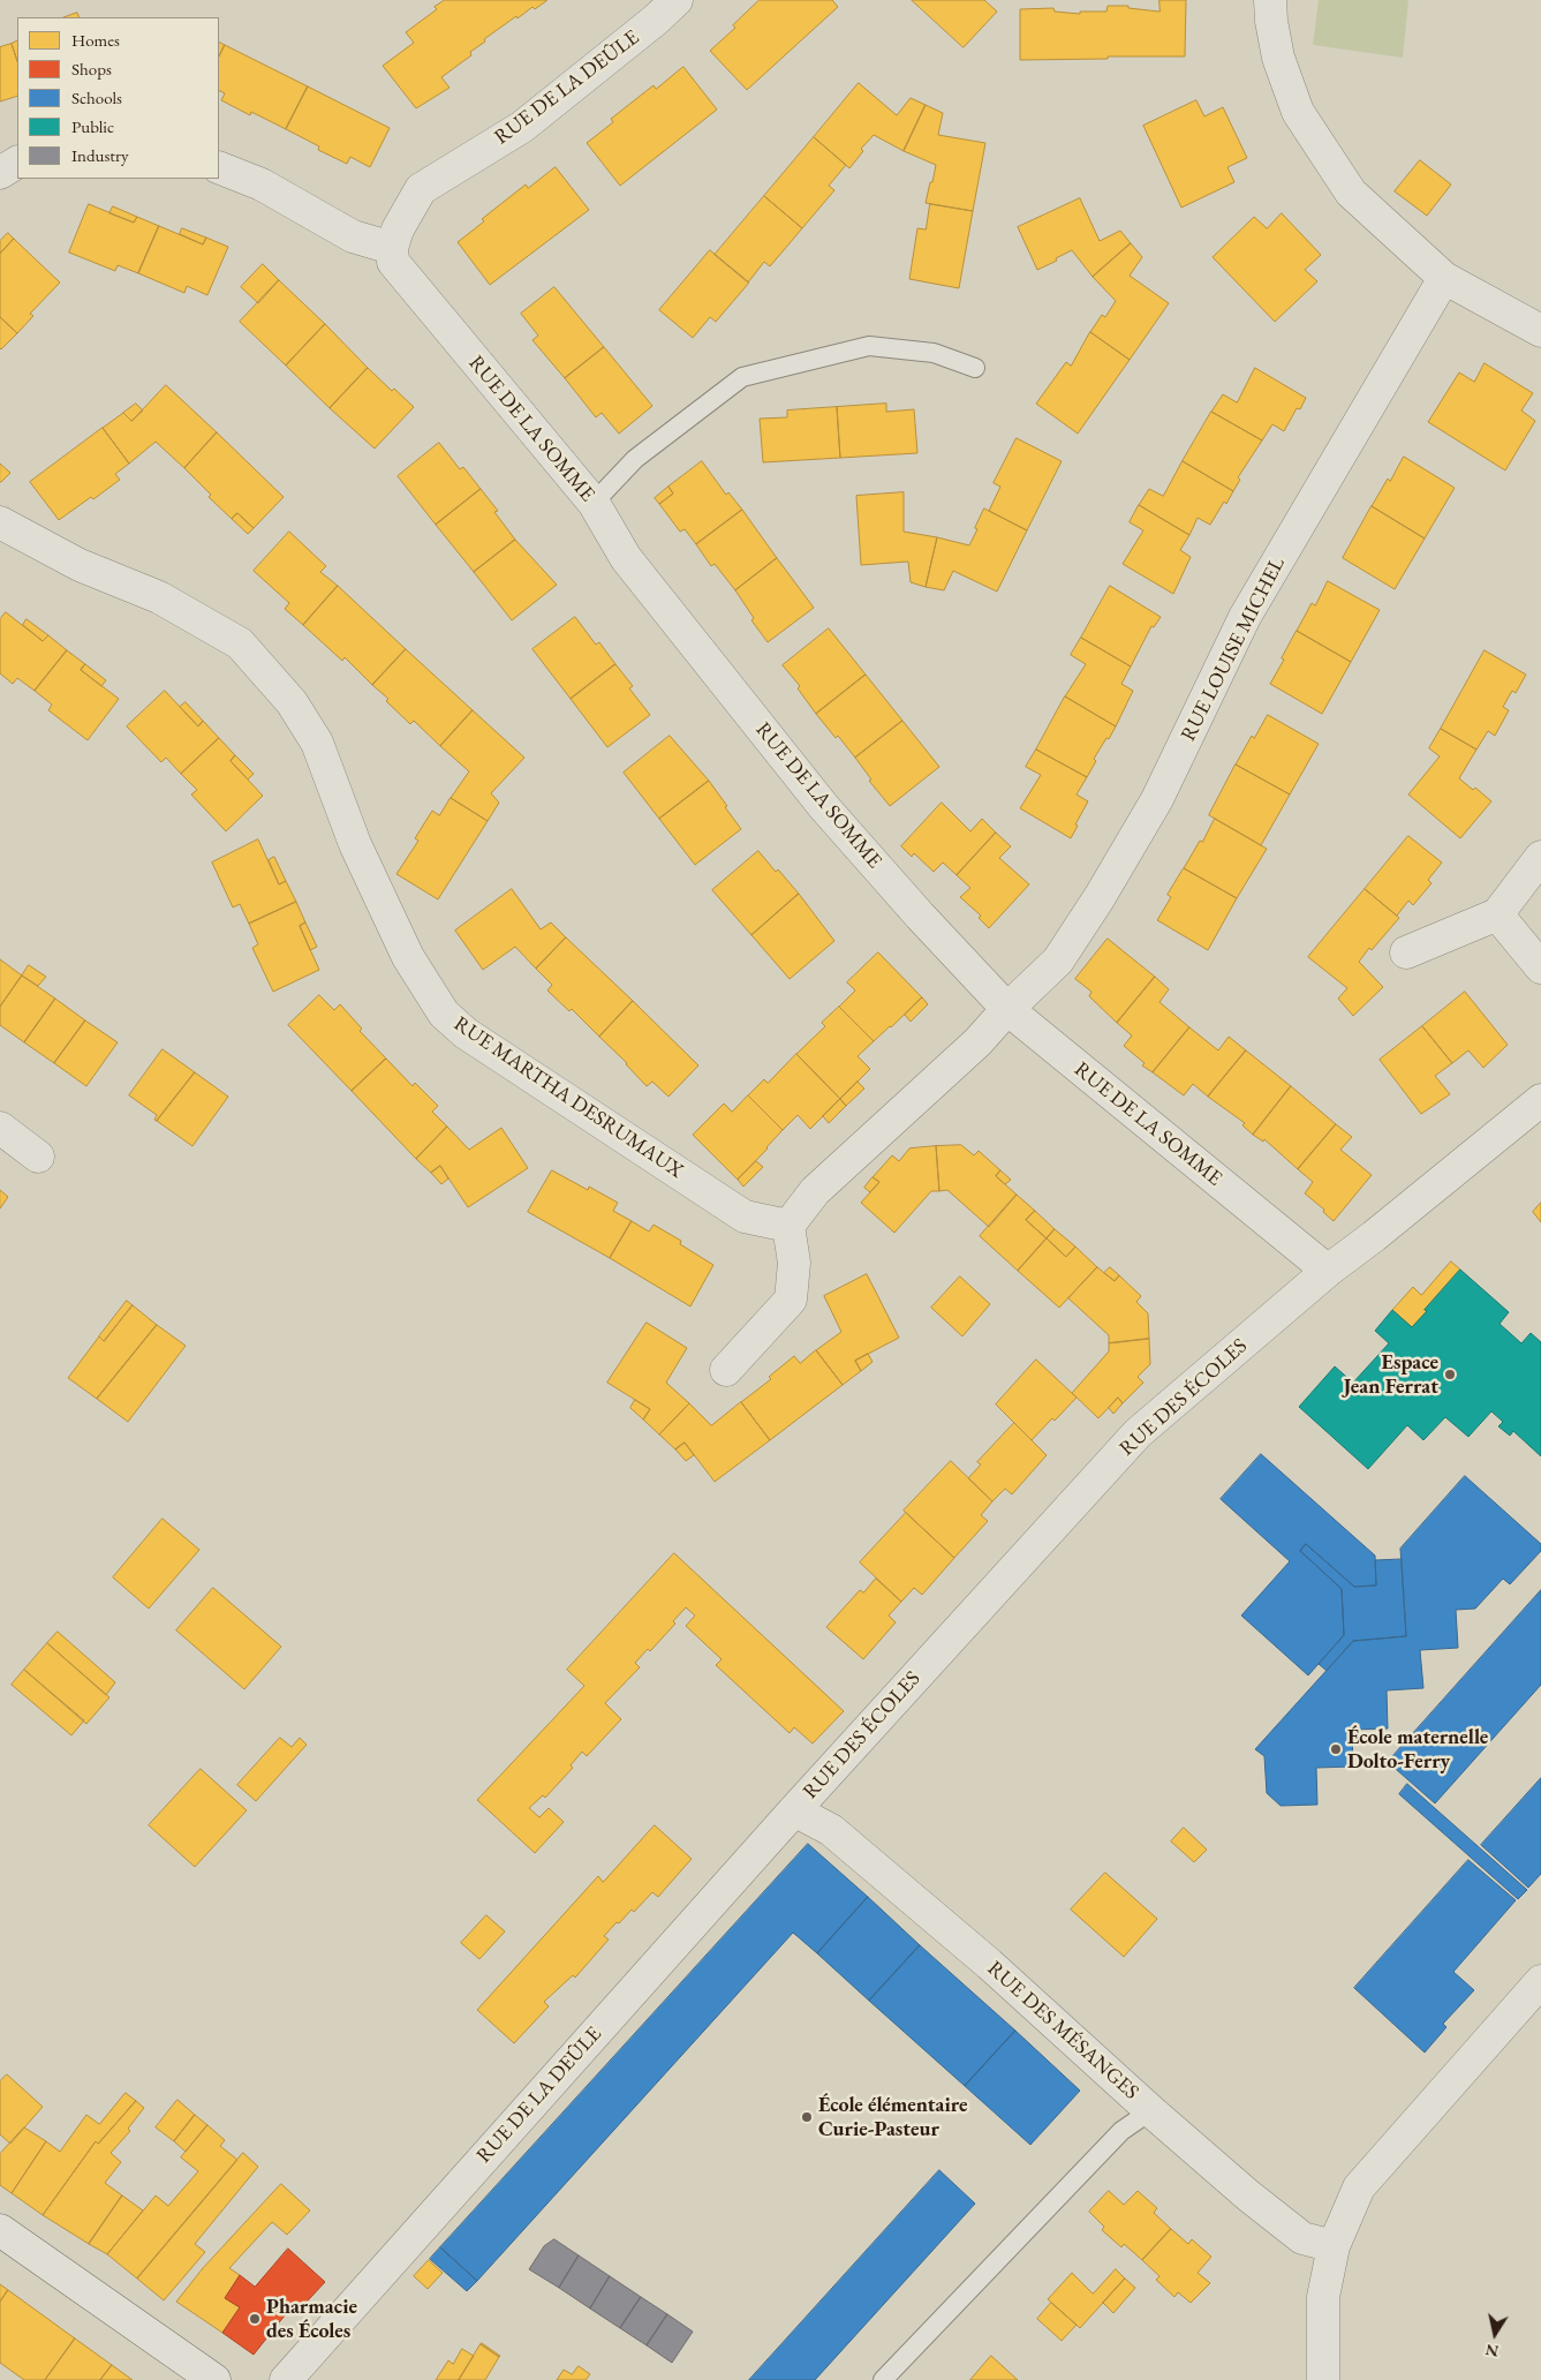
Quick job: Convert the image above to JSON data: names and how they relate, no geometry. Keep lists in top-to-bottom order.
{
  "streets": {
    "street": [
      "RUE DE LA DEÛLE",
      "RUE DE LA SOMME",
      "RUE LOUISE MICHEL",
      "RUE MARTHA DESRUMAUX",
      "RUE DES ÉCOLES",
      "RUE DES MÉSANGES"
    ]
  },
  "crossings": [
    ["RUE DE LA DEÛLE", "RUE DE LA SOMME"],
    ["RUE DE LA DEÛLE", "RUE DES ÉCOLES"],
    ["RUE DE LA DEÛLE", "RUE DES MÉSANGES"],
    ["RUE DE LA SOMME", "RUE LOUISE MICHEL"],
    ["RUE DE LA SOMME", "RUE DES ÉCOLES"],
    ["RUE DES ÉCOLES", "RUE DES MÉSANGES"]
  ],
  "places": [
    "Espace Jean Ferrat",
    "École maternelle Dolto-Ferry",
    "École élémentaire Curie-Pasteur",
    "Pharmacie des Écoles"
  ],
  "legend": [
    "Homes",
    "Shops",
    "Schools",
    "Public",
    "Industry"
  ],
  "north": "bottom"
}
